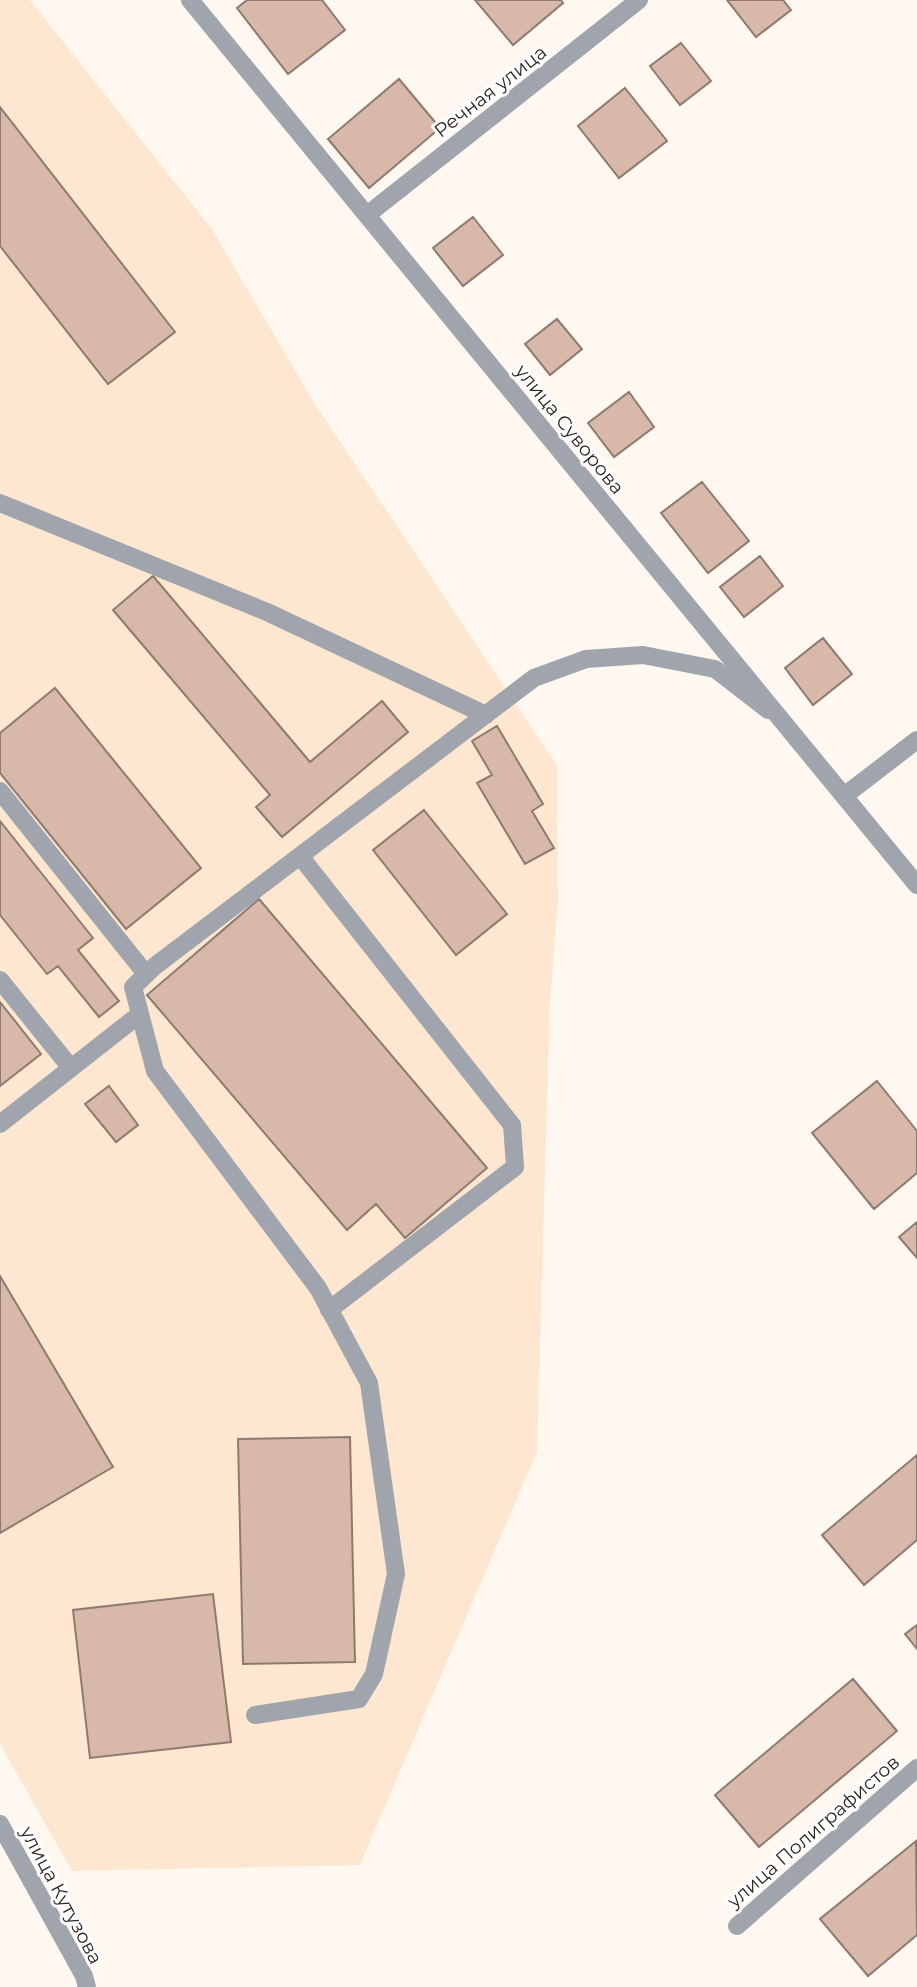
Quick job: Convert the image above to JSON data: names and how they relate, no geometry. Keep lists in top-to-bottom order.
{
  "streets": {
    "street": [
      "Речная улица",
      "улица Суворова",
      "улица Полиграфистов",
      "улица Кутузова"
    ]
  },
  "crossings": [
    ["Речная улица", "улица Суворова"]
  ]
}
